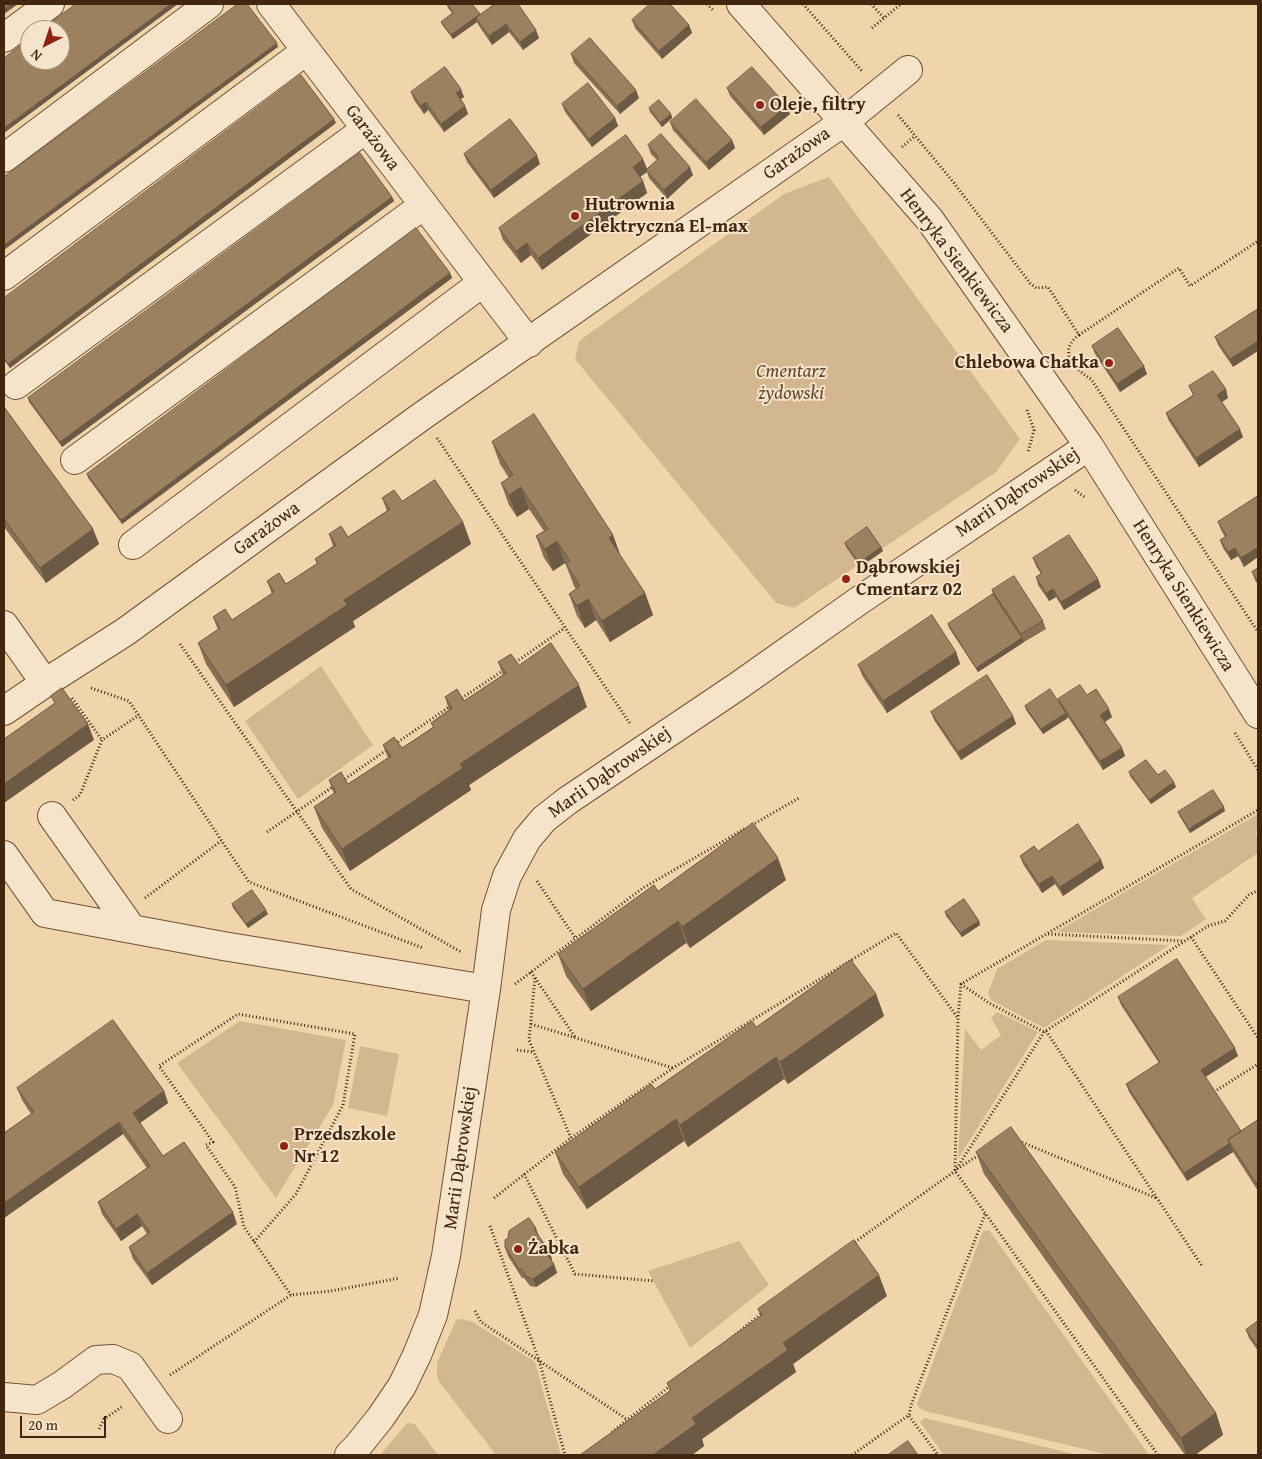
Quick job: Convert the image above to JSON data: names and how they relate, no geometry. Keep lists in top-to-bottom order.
{
  "streets": {
    "street": ["Garażowa", "Henryka Sienkiewicza", "Marii Dąbrowskiej"]
  },
  "crossings": [
    ["Garażowa", "Henryka Sienkiewicza"],
    ["Henryka Sienkiewicza", "Marii Dąbrowskiej"]
  ],
  "parks": ["Cmentarz żydowski"],
  "places": [
    "Oleje, filtry",
    "Hutrownia elektryczna El-max",
    "Chlebowa Chatka",
    "Dąbrowskiej Cmentarz 02",
    "Przedszkole Nr 12",
    "Żabka"
  ],
  "scale_bar": "20 m",
  "north": "bottom left"
}
